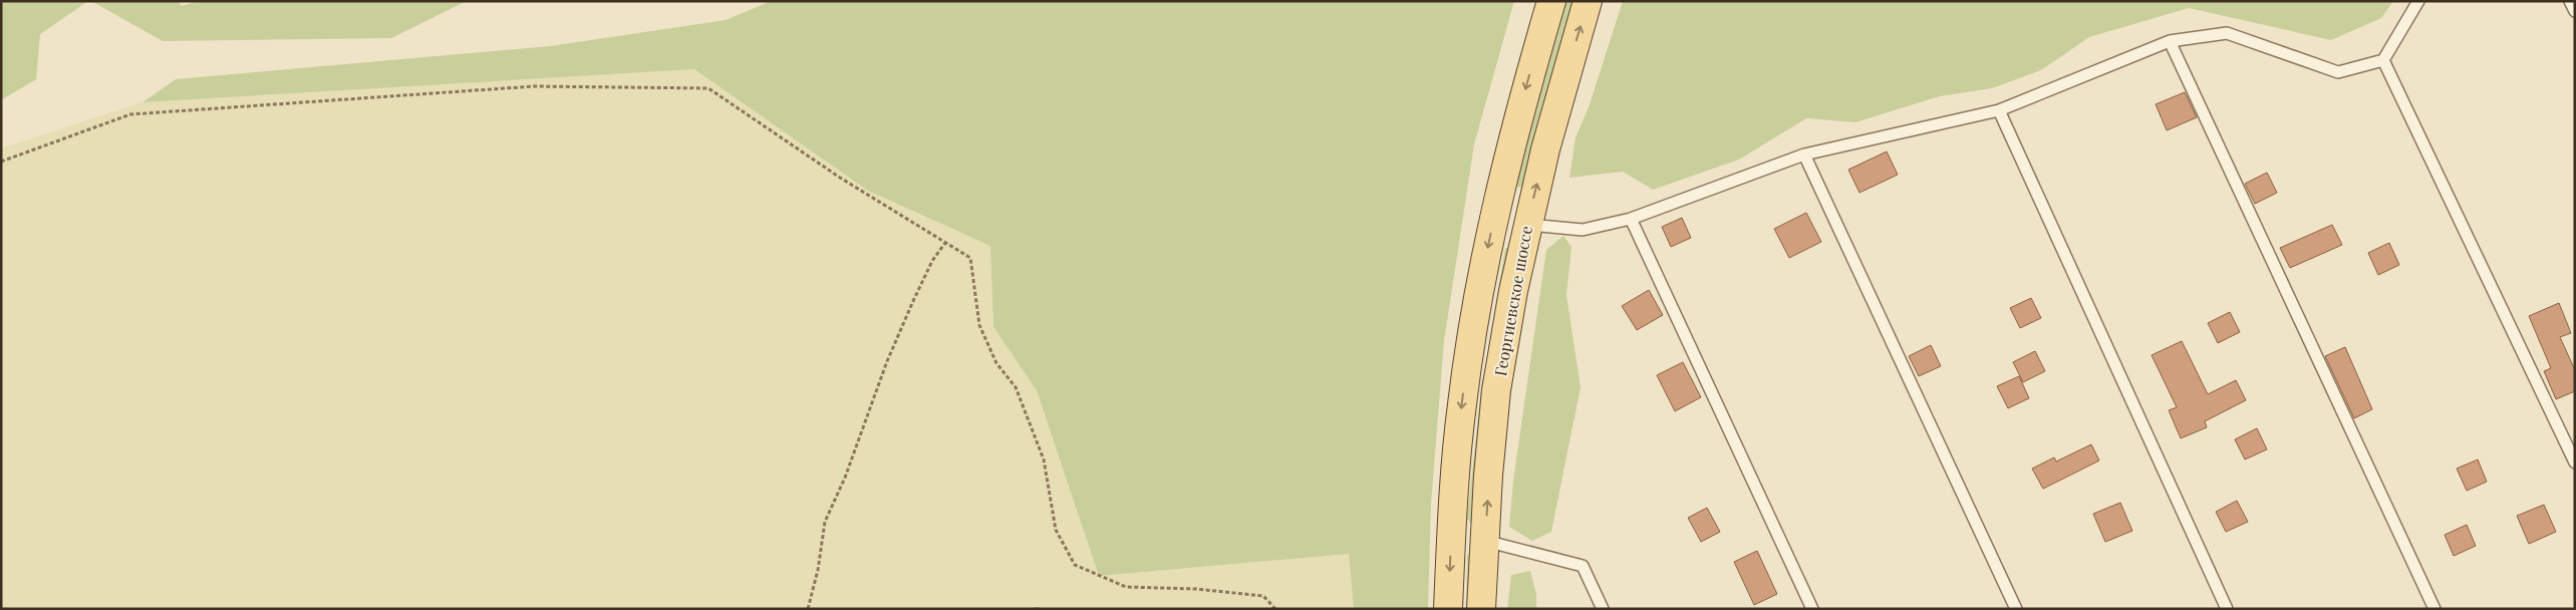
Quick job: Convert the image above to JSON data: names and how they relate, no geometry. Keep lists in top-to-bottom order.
{
  "streets": {
    "main road": ["Георгиевское шоссе"]
  }
}
